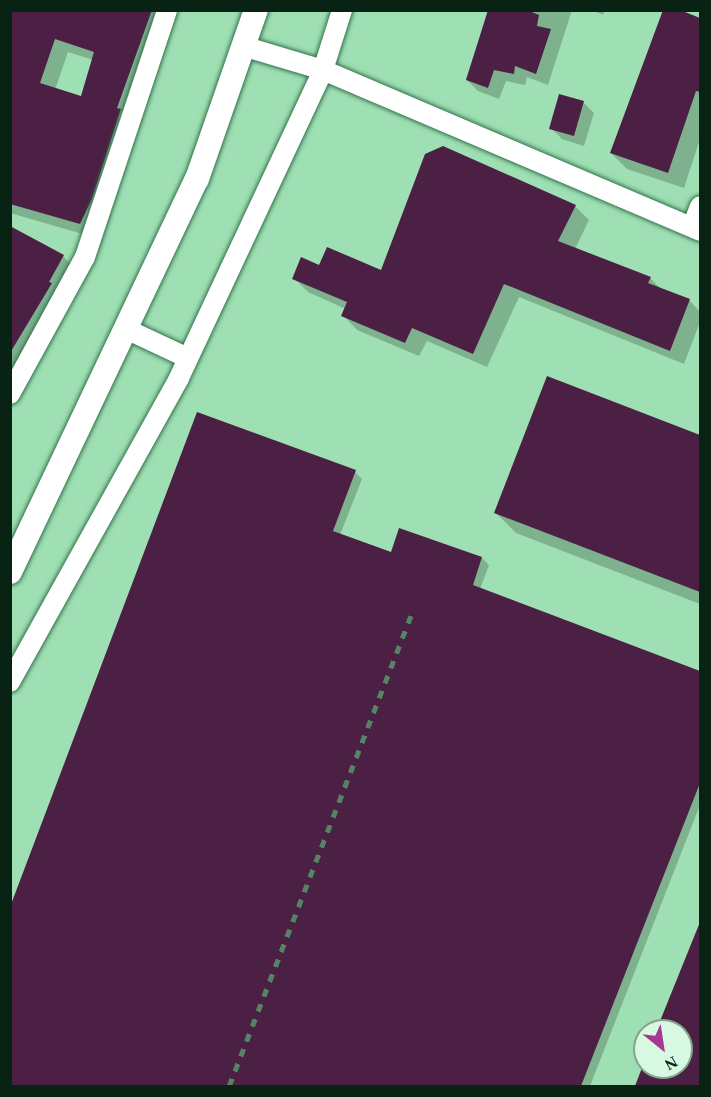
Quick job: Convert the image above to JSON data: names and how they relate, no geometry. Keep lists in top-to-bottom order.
{
  "north": "bottom right"
}
